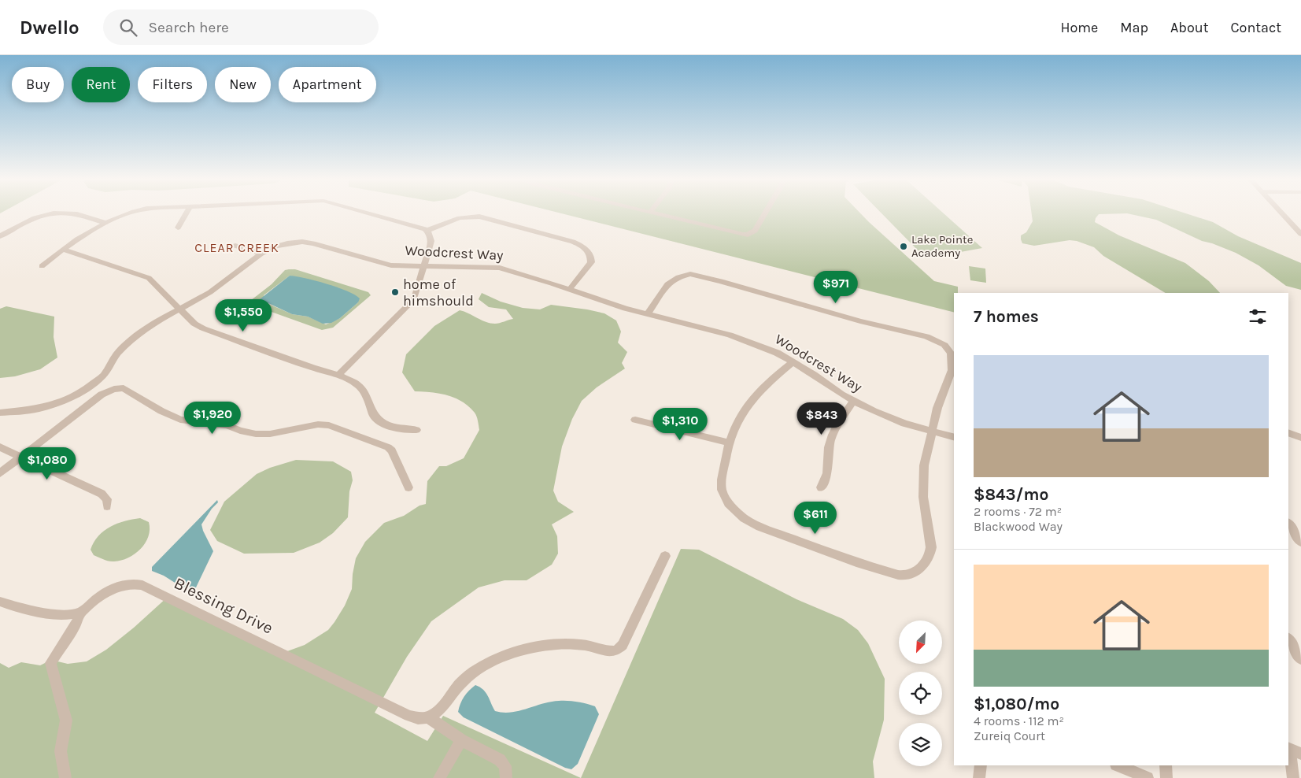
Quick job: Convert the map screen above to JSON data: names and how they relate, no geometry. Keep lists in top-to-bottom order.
{
  "streets": {
    "street": ["Woodcrest Way", "Blessing Drive"]
  },
  "districts": ["CLEAR CREEK"],
  "places": ["Lake Pointe Academy", "home of himshould"],
  "north": "bottom left",
  "page": {
    "header": "Dwello",
    "search": "Search here",
    "nav": [
      "Home",
      "Map",
      "About",
      "Contact"
    ],
    "chip": [
      "Buy",
      "Rent",
      "Filters",
      "New",
      "Apartment"
    ],
    "price": [
      "$971",
      "$1,550",
      "$1,920",
      "$843",
      "$1,310",
      "$1,080",
      "$611"
    ],
    "heading": "7 homes",
    "list": [
      {
        "name": "$843/mo",
        "note": "2 rooms · 72 m² · Blackwood Way"
      },
      {
        "name": "$1,080/mo",
        "note": "4 rooms · 112 m² · Zureiq Court"
      }
    ]
  }
}
